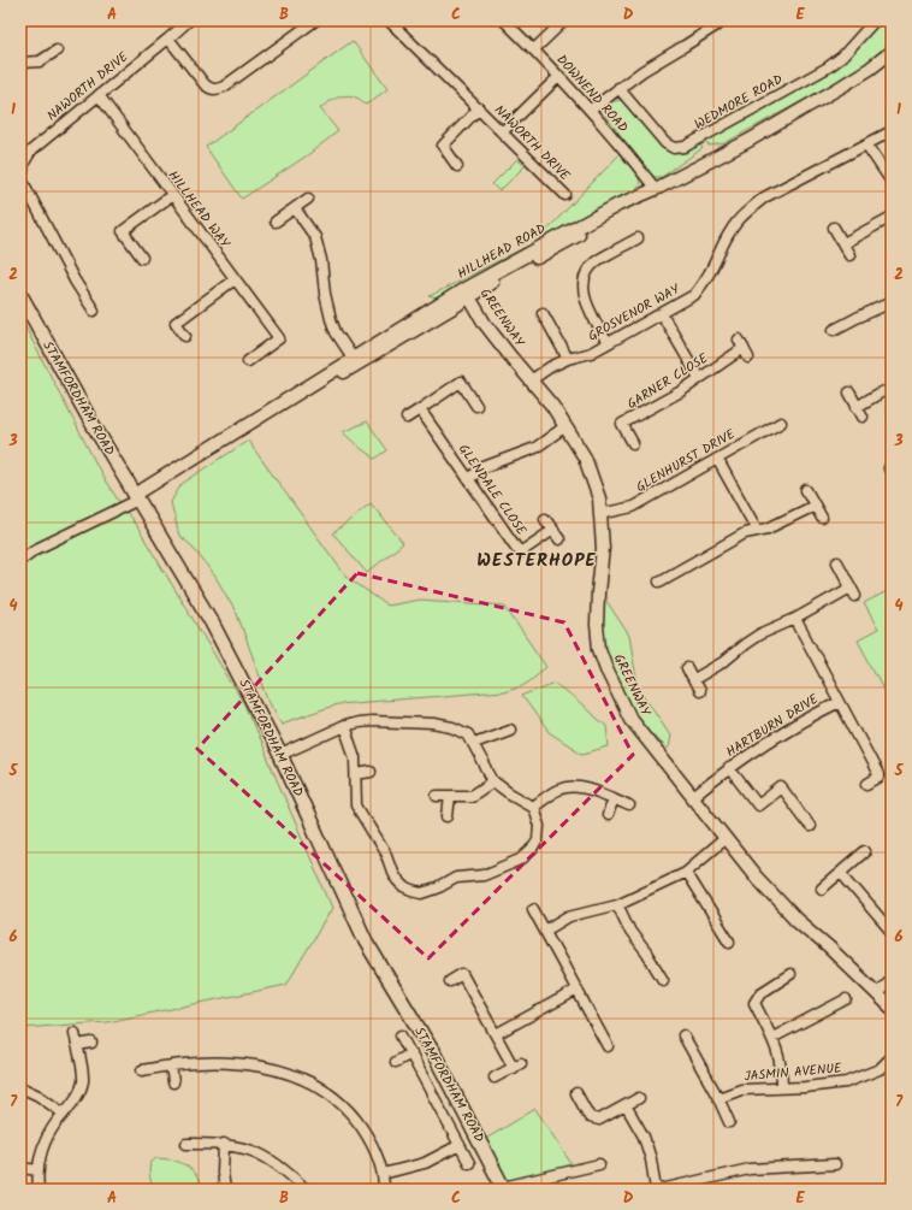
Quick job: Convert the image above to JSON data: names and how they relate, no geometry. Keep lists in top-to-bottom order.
{
  "streets": {
    "main road": ["STAMFORDHAM ROAD"],
    "street": [
      "NAWORTH DRIVE",
      "DOWNEND ROAD",
      "WEDMORE ROAD",
      "HILLHEAD WAY",
      "HILLHEAD ROAD",
      "GROSVENOR WAY",
      "GREENWAY",
      "GARNER CLOSE",
      "GLENHURST DRIVE",
      "GLENDALE CLOSE",
      "HARTBURN DRIVE",
      "JASMIN AVENUE"
    ]
  },
  "crossings": [
    ["NAWORTH DRIVE", "HILLHEAD WAY"],
    ["DOWNEND ROAD", "HILLHEAD ROAD"],
    ["HILLHEAD ROAD", "GREENWAY"],
    ["HILLHEAD ROAD", "STAMFORDHAM ROAD"],
    ["GROSVENOR WAY", "GREENWAY"],
    ["GREENWAY", "GLENHURST DRIVE"],
    ["GREENWAY", "HARTBURN DRIVE"]
  ],
  "districts": ["WESTERHOPE"],
  "grid": {
    "columns": [
      "A",
      "B",
      "C",
      "D",
      "E"
    ],
    "rows": [
      "1",
      "2",
      "3",
      "4",
      "5",
      "6",
      "7"
    ]
  }
}
